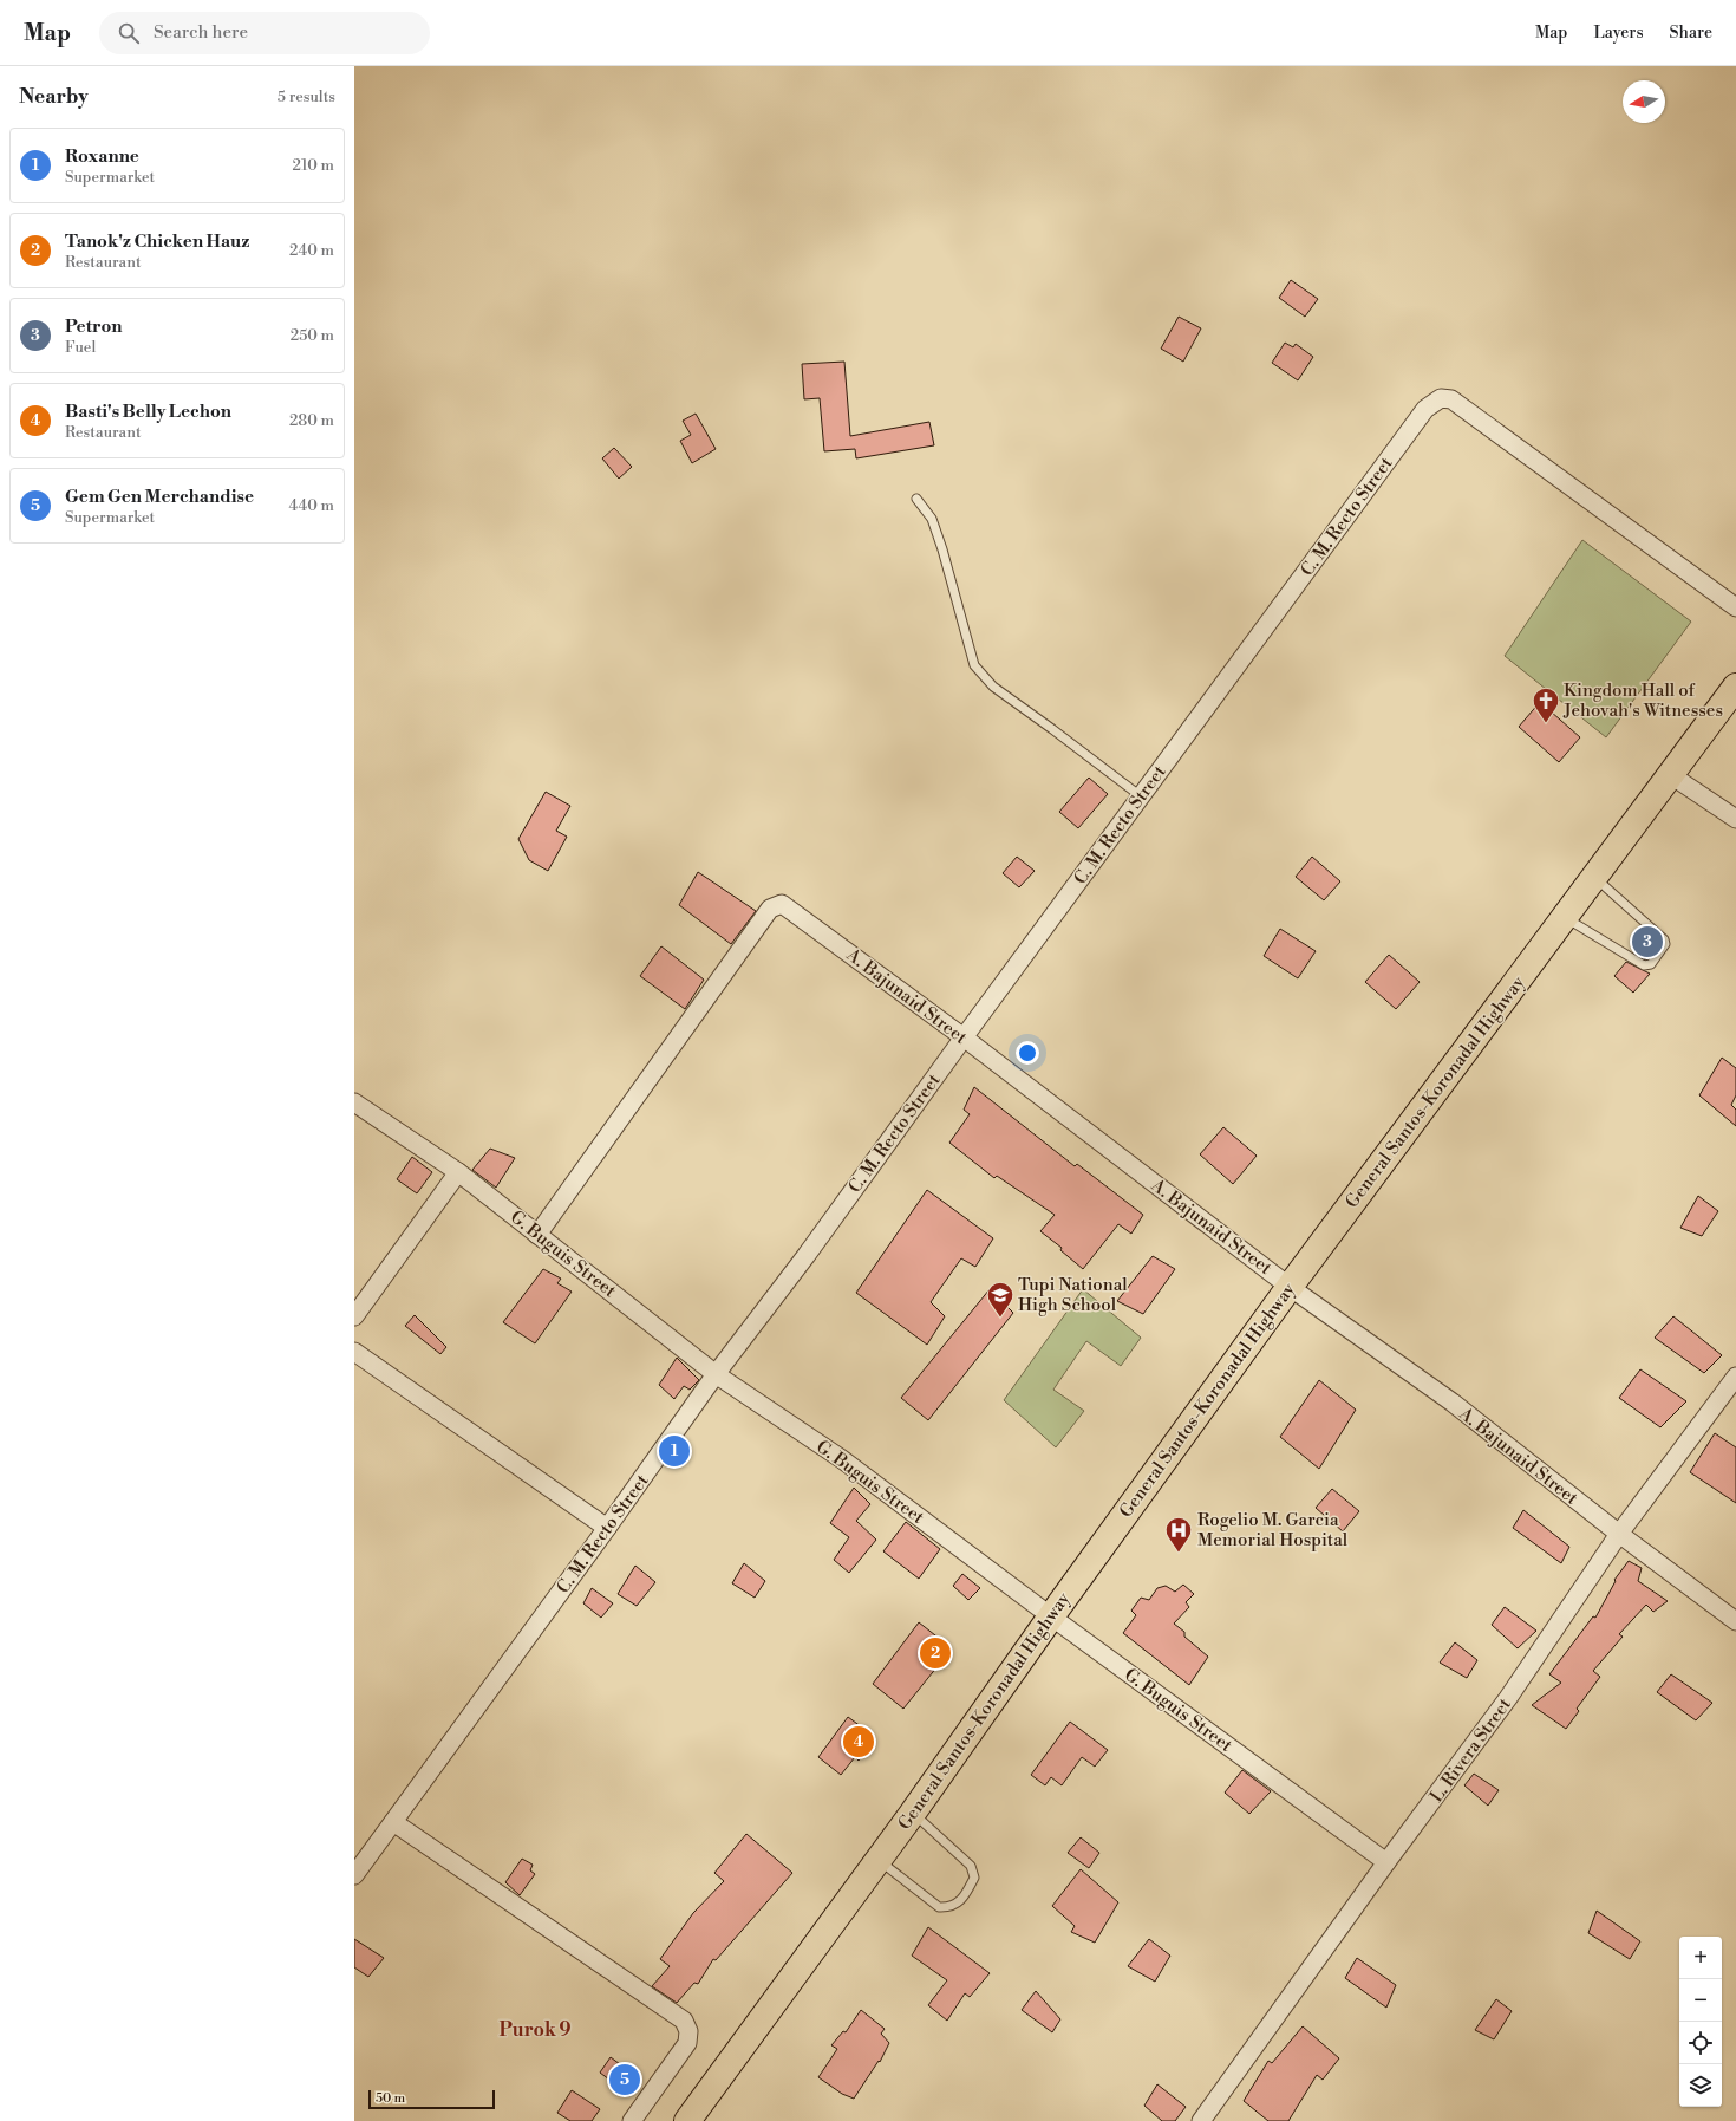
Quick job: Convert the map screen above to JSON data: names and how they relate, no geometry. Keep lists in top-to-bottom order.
{
  "streets": {
    "highway": ["General Santos-Koronadal Highway"],
    "street": [
      "C. M. Recto Street",
      "A. Bajunaid Street",
      "G. Buguis Street",
      "L. Rivera Street"
    ]
  },
  "crossings": [
    ["C. M. Recto Street", "A. Bajunaid Street"],
    ["C. M. Recto Street", "G. Buguis Street"],
    ["A. Bajunaid Street", "General Santos-Koronadal Highway"],
    ["A. Bajunaid Street", "G. Buguis Street"],
    ["A. Bajunaid Street", "L. Rivera Street"],
    ["General Santos-Koronadal Highway", "G. Buguis Street"],
    ["G. Buguis Street", "L. Rivera Street"]
  ],
  "districts": ["Purok 9"],
  "places": {
    "church": ["Kingdom Hall of Jehovah's Witnesses"],
    "school or university": ["Tupi National High School"],
    "hospital": ["Rogelio M. Garcia Memorial Hospital"]
  },
  "scale_bar": "50 m",
  "north": "left",
  "page": {
    "header": "Map",
    "search": "Search here",
    "nav": ["Map", "Layers", "Share"],
    "heading": ["Nearby", "5 results"],
    "list": [
      {
        "mark": "1",
        "name": "Roxanne",
        "note": "Supermarket",
        "value": "210 m"
      },
      {
        "mark": "2",
        "name": "Tanok'z Chicken Hauz",
        "note": "Restaurant",
        "value": "240 m"
      },
      {
        "mark": "3",
        "name": "Petron",
        "note": "Fuel",
        "value": "250 m"
      },
      {
        "mark": "4",
        "name": "Basti's Belly Lechon",
        "note": "Restaurant",
        "value": "280 m"
      },
      {
        "mark": "5",
        "name": "Gem Gen Merchandise",
        "note": "Supermarket",
        "value": "440 m"
      }
    ],
    "pins": [
      "3",
      "1",
      "2",
      "4",
      "5"
    ],
    "map_buttons": ["+", "−"],
    "scale": "50 m"
  }
}
